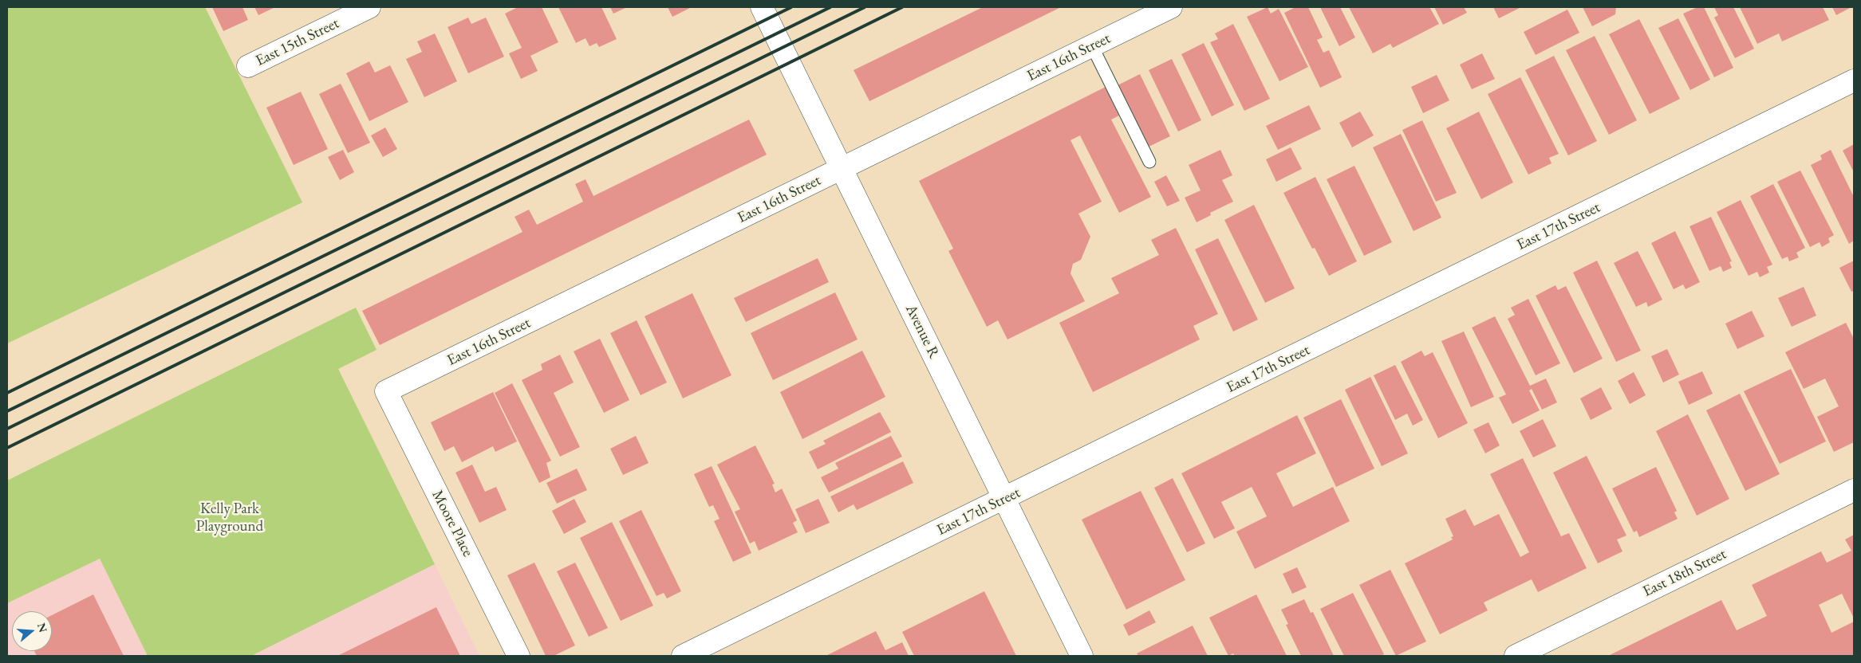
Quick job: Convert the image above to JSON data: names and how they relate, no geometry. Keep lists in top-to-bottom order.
{
  "streets": {
    "street": [
      "East 15th Street",
      "East 16th Street",
      "East 17th Street",
      "Avenue R",
      "Moore Place",
      "East 18th Street"
    ]
  },
  "crossings": [
    ["East 16th Street", "Avenue R"],
    ["East 16th Street", "Moore Place"],
    ["East 17th Street", "Avenue R"]
  ],
  "parks": ["Kelly Park Playground"],
  "north": "right"
}
